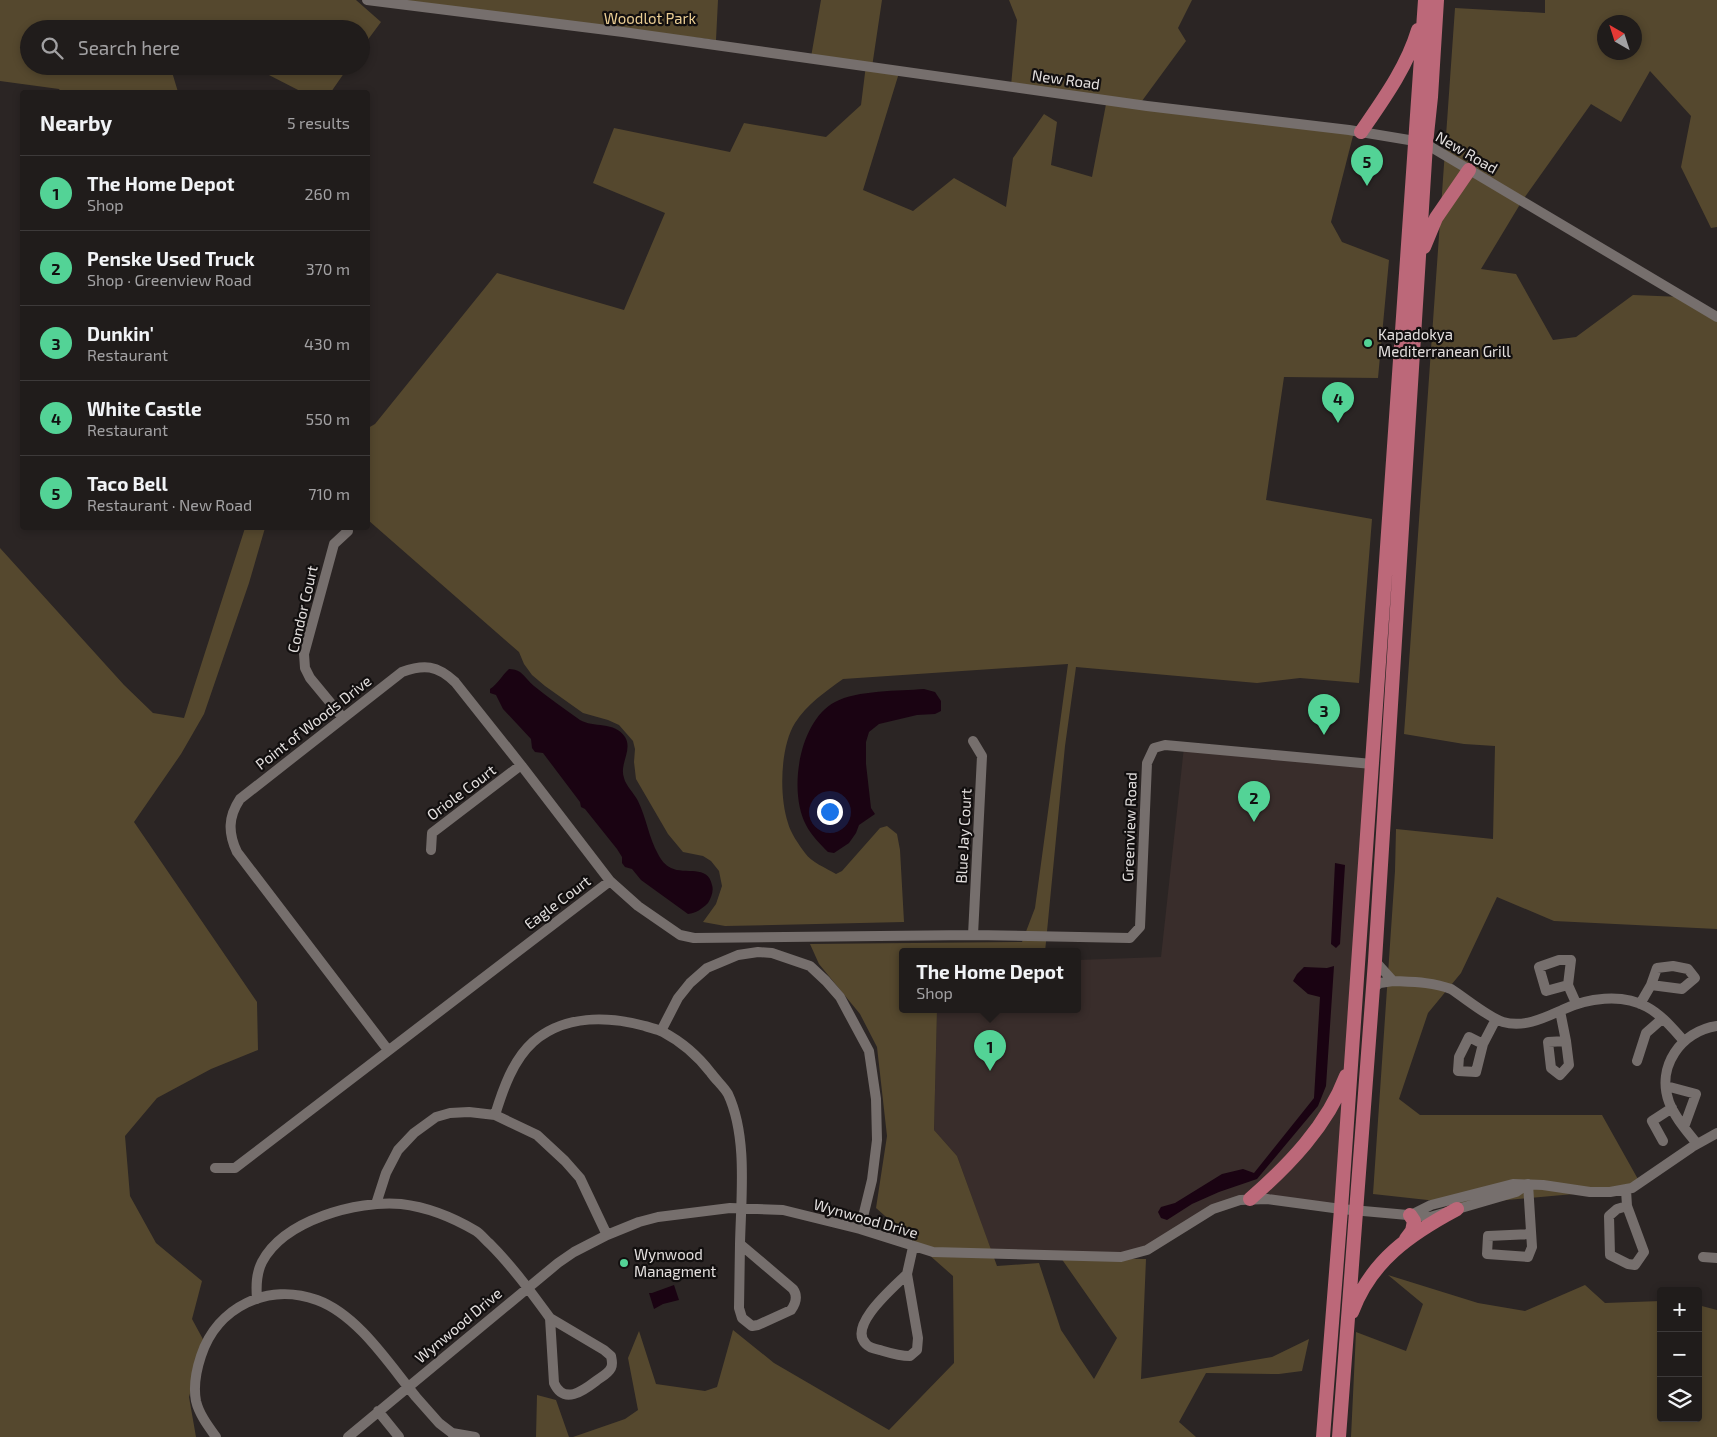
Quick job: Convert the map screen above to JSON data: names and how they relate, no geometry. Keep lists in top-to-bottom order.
{
  "streets": {
    "street": [
      "New Road",
      "Condor Court",
      "Point of Woods Drive",
      "Oriole Court",
      "Greenview Road",
      "Blue Jay Court",
      "Eagle Court",
      "Wynwood Drive"
    ]
  },
  "crossings": [
    ["Condor Court", "Point of Woods Drive"],
    ["Point of Woods Drive", "Oriole Court"],
    ["Point of Woods Drive", "Eagle Court"],
    ["Greenview Road", "Blue Jay Court"],
    ["Greenview Road", "Eagle Court"],
    ["Blue Jay Court", "Eagle Court"]
  ],
  "parks": ["Woodlot Park"],
  "places": ["Kapadokya Mediterranean Grill", "Wynwood Managment"],
  "north": "top left",
  "page": {
    "search": "Search here",
    "heading": ["Nearby", "5 results"],
    "pins": [
      "5",
      "4",
      "3",
      "2",
      "1"
    ],
    "list": [
      {
        "mark": "1",
        "name": "The Home Depot",
        "note": "Shop",
        "value": "260 m"
      },
      {
        "mark": "2",
        "name": "Penske Used Truck",
        "note": "Shop · Greenview Road",
        "value": "370 m"
      },
      {
        "mark": "3",
        "name": "Dunkin'",
        "note": "Restaurant",
        "value": "430 m"
      },
      {
        "mark": "4",
        "name": "White Castle",
        "note": "Restaurant",
        "value": "550 m"
      },
      {
        "mark": "5",
        "name": "Taco Bell",
        "note": "Restaurant · New Road",
        "value": "710 m"
      }
    ],
    "popup": ["The Home Depot", "Shop"],
    "map_buttons": ["+", "−"]
  }
}
